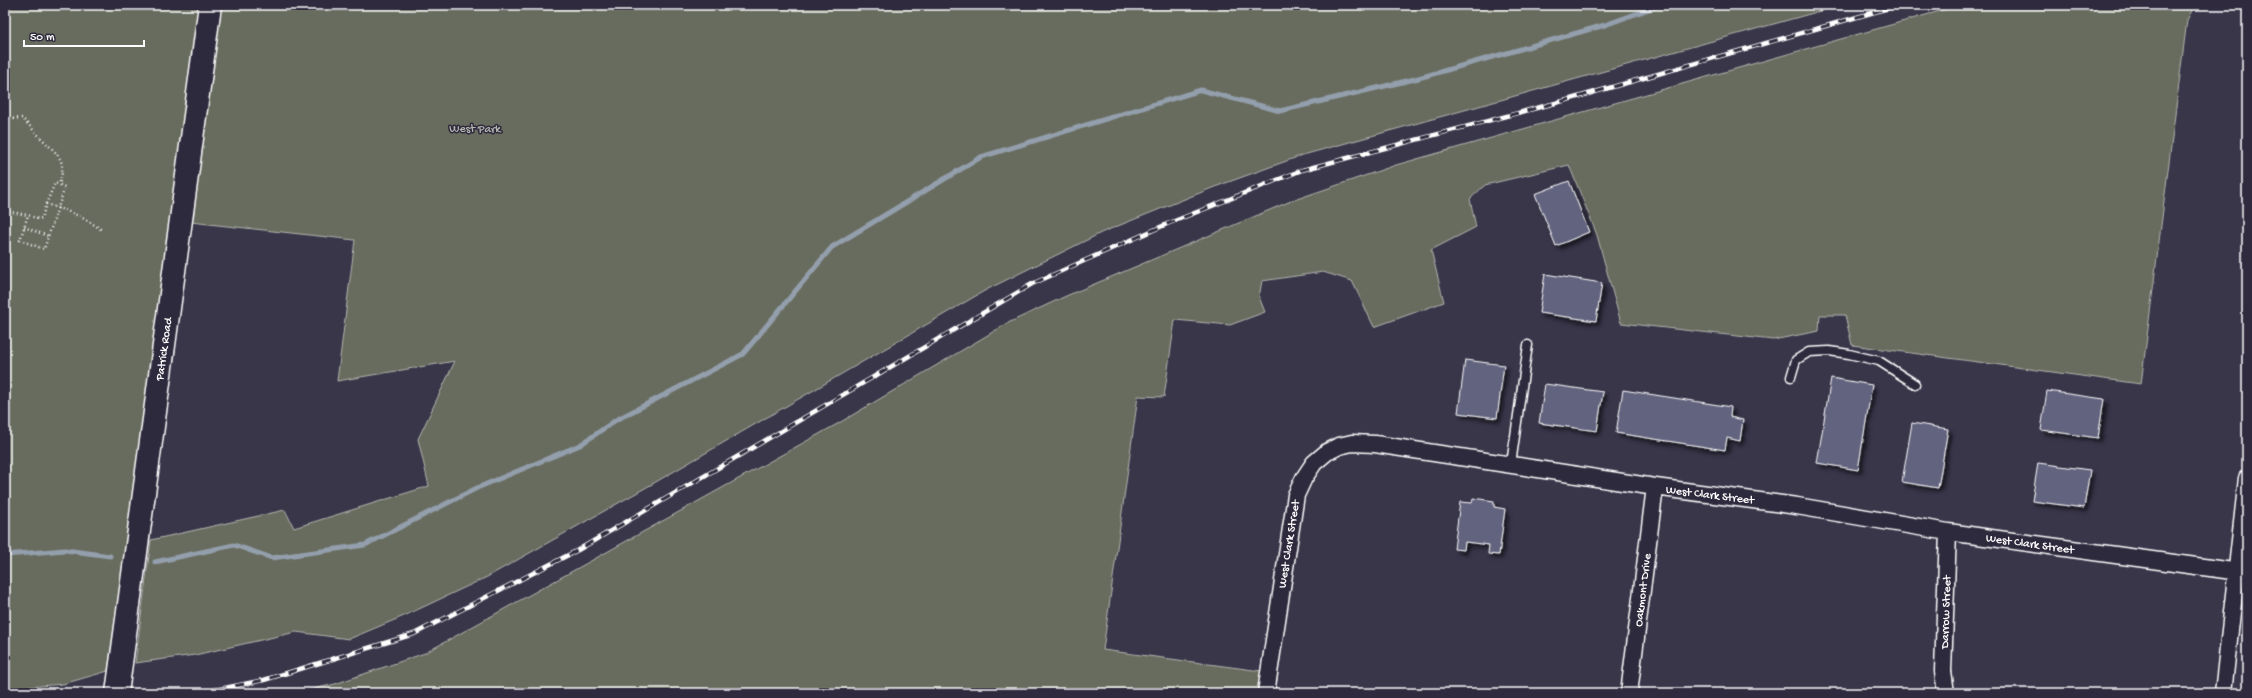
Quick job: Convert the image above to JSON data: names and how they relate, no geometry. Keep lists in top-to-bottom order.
{
  "streets": {
    "street": [
      "Patrick Road",
      "West Clark Street",
      "Oakmont Drive",
      "Darrow Street"
    ]
  },
  "crossings": [
    ["West Clark Street", "Oakmont Drive"],
    ["West Clark Street", "Darrow Street"]
  ],
  "parks": ["West Park"],
  "scale_bar": "50 m"
}
